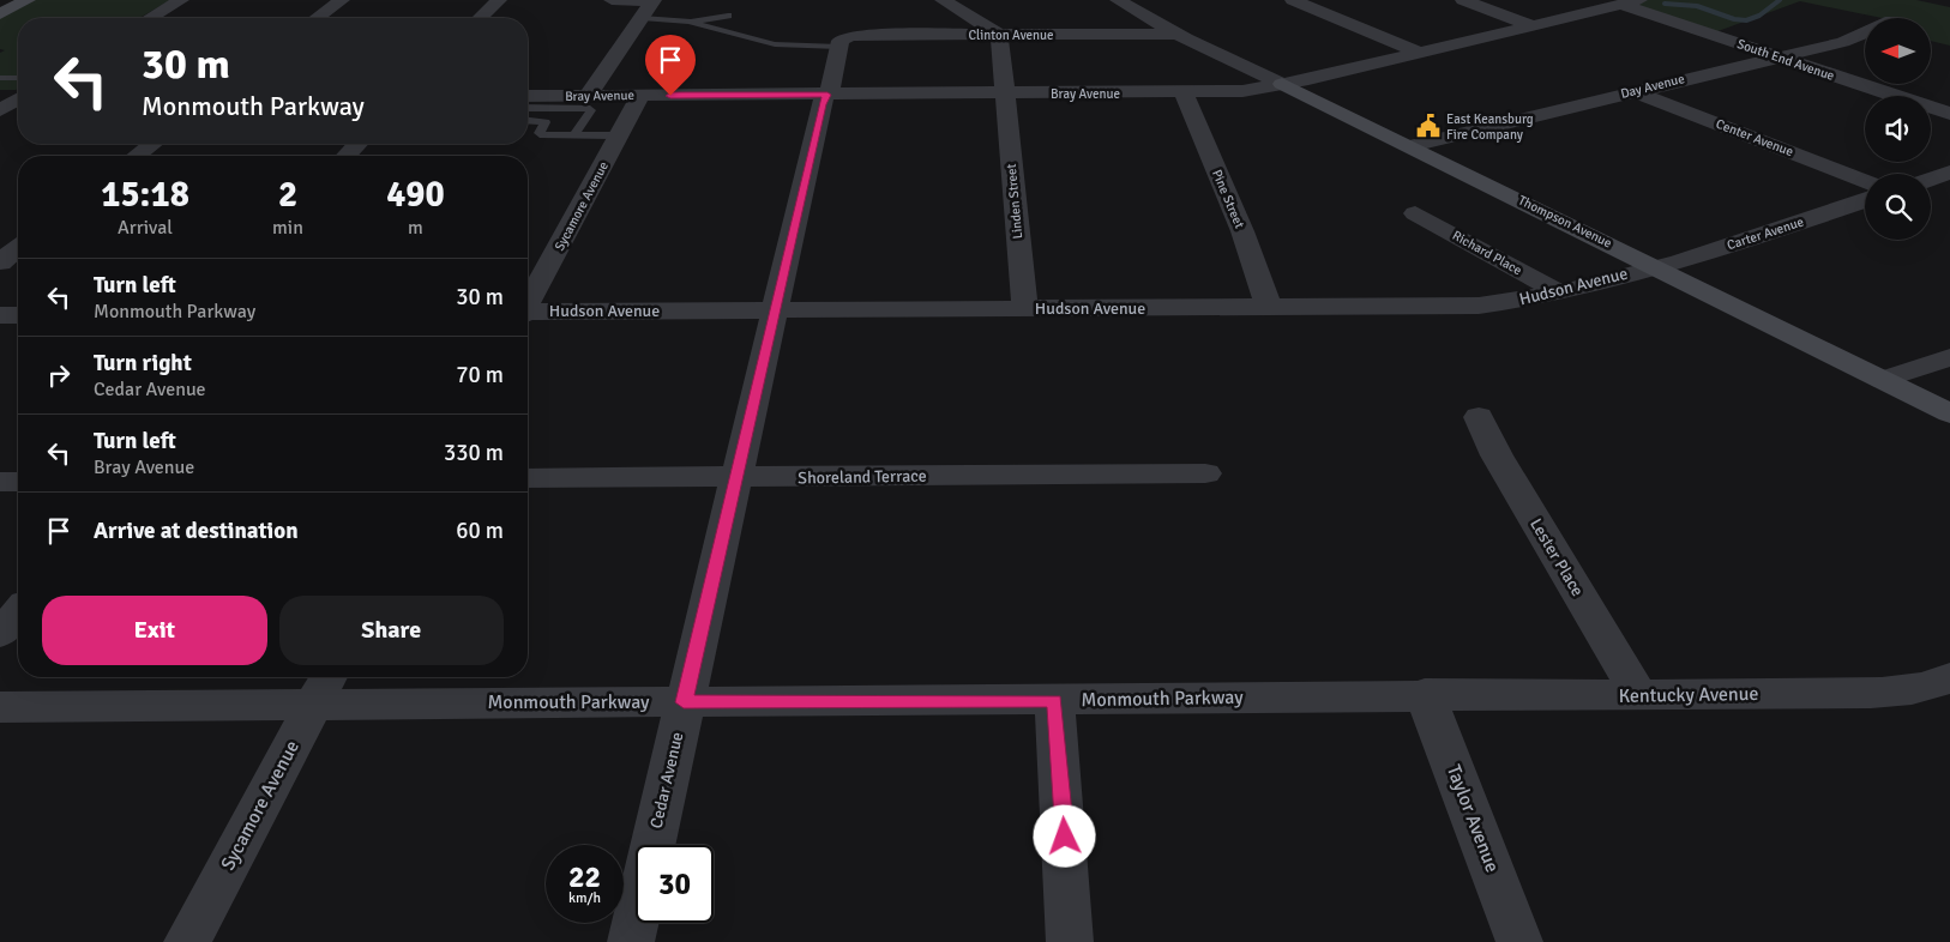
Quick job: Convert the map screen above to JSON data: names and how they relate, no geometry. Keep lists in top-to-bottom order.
{
  "streets": {
    "street": [
      "Clinton Avenue",
      "South End Avenue",
      "Day Avenue",
      "Bray Avenue",
      "Center Avenue",
      "Pine Street",
      "Linden Street",
      "Sycamore Avenue",
      "Thompson Avenue",
      "Carter Avenue",
      "Richard Place",
      "Hudson Avenue",
      "Shoreland Terrace",
      "Lester Place",
      "Kentucky Avenue",
      "Monmouth Parkway",
      "Cedar Avenue",
      "Taylor Avenue"
    ]
  },
  "crossings": [
    ["Clinton Avenue", "Linden Street"],
    ["Clinton Avenue", "Thompson Avenue"],
    ["Clinton Avenue", "Cedar Avenue"],
    ["South End Avenue", "Day Avenue"],
    ["South End Avenue", "Bray Avenue"],
    ["Day Avenue", "Center Avenue"],
    ["Day Avenue", "Thompson Avenue"],
    ["Bray Avenue", "Pine Street"],
    ["Bray Avenue", "Linden Street"],
    ["Bray Avenue", "Sycamore Avenue"],
    ["Bray Avenue", "Thompson Avenue"],
    ["Bray Avenue", "Cedar Avenue"],
    ["Pine Street", "Hudson Avenue"],
    ["Linden Street", "Hudson Avenue"],
    ["Sycamore Avenue", "Monmouth Parkway"],
    ["Thompson Avenue", "Carter Avenue"],
    ["Thompson Avenue", "Hudson Avenue"],
    ["Carter Avenue", "Hudson Avenue"],
    ["Richard Place", "Hudson Avenue"],
    ["Hudson Avenue", "Cedar Avenue"],
    ["Shoreland Terrace", "Cedar Avenue"],
    ["Lester Place", "Kentucky Avenue"],
    ["Kentucky Avenue", "Monmouth Parkway"],
    ["Kentucky Avenue", "Taylor Avenue"],
    ["Monmouth Parkway", "Cedar Avenue"],
    ["Monmouth Parkway", "Taylor Avenue"]
  ],
  "places": {
    "public building": ["East Keansburg Fire Company"]
  },
  "north": "left",
  "page": {
    "turn": ["30 m", "Monmouth Parkway"],
    "eta": [
      "15:18",
      "Arrival",
      "2",
      "min",
      "490",
      "m"
    ],
    "list": [
      {
        "name": "Turn left",
        "note": "Monmouth Parkway",
        "value": "30 m"
      },
      {
        "name": "Turn right",
        "note": "Cedar Avenue",
        "value": "70 m"
      },
      {
        "name": "Turn left",
        "note": "Bray Avenue",
        "value": "330 m"
      },
      {
        "name": "Arrive at destination",
        "value": "60 m"
      }
    ],
    "buttons": ["Exit", "Share"],
    "speed": "22 km/h",
    "limit": "30"
  }
}
